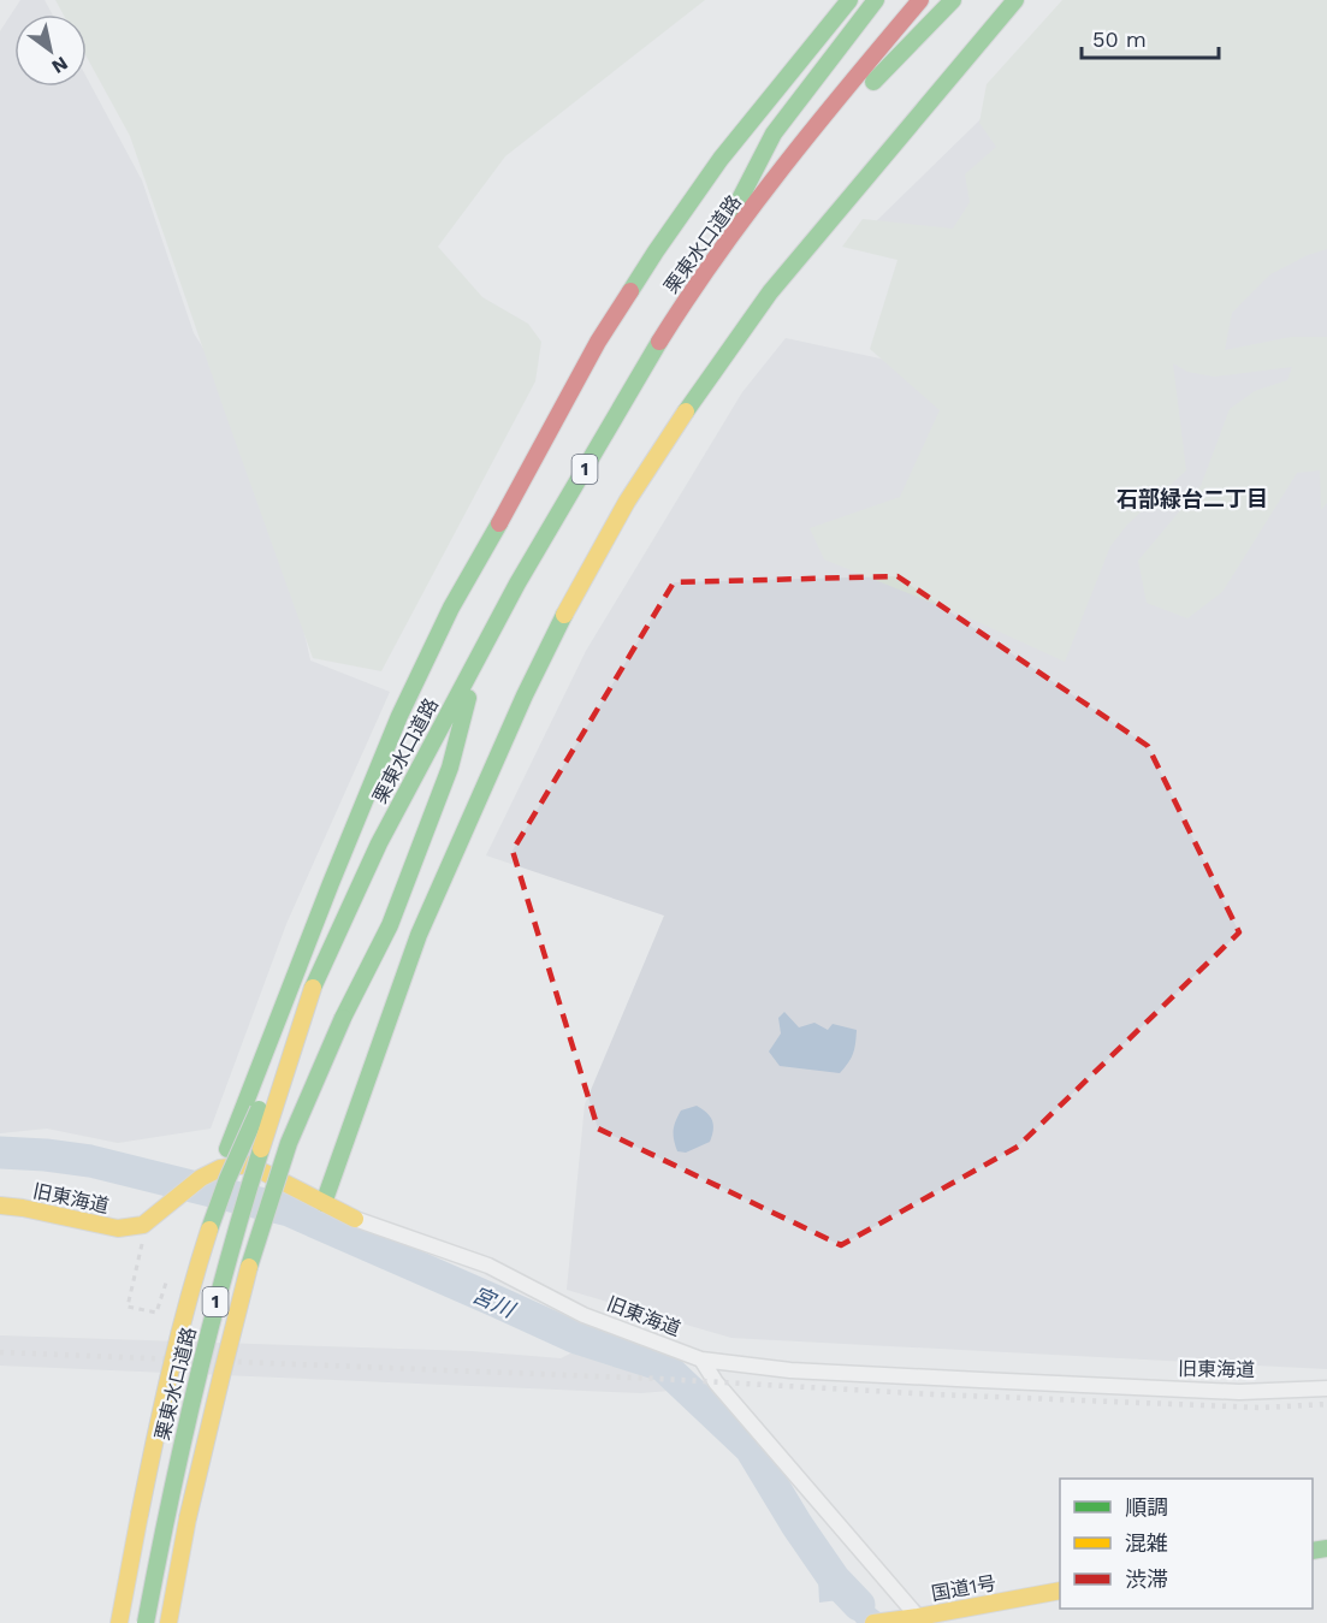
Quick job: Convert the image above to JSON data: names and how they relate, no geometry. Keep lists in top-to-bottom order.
{
  "streets": {
    "main road": [
      "栗東水口道路",
      "1",
      "旧東海道",
      "国道1号"
    ]
  },
  "crossings": [
    ["栗東水口道路", "1"]
  ],
  "districts": ["石部緑台二丁目"],
  "water": ["宮川"],
  "legend": ["順調", "混雑", "渋滞"],
  "scale_bar": "50 m",
  "north": "bottom right"
}
